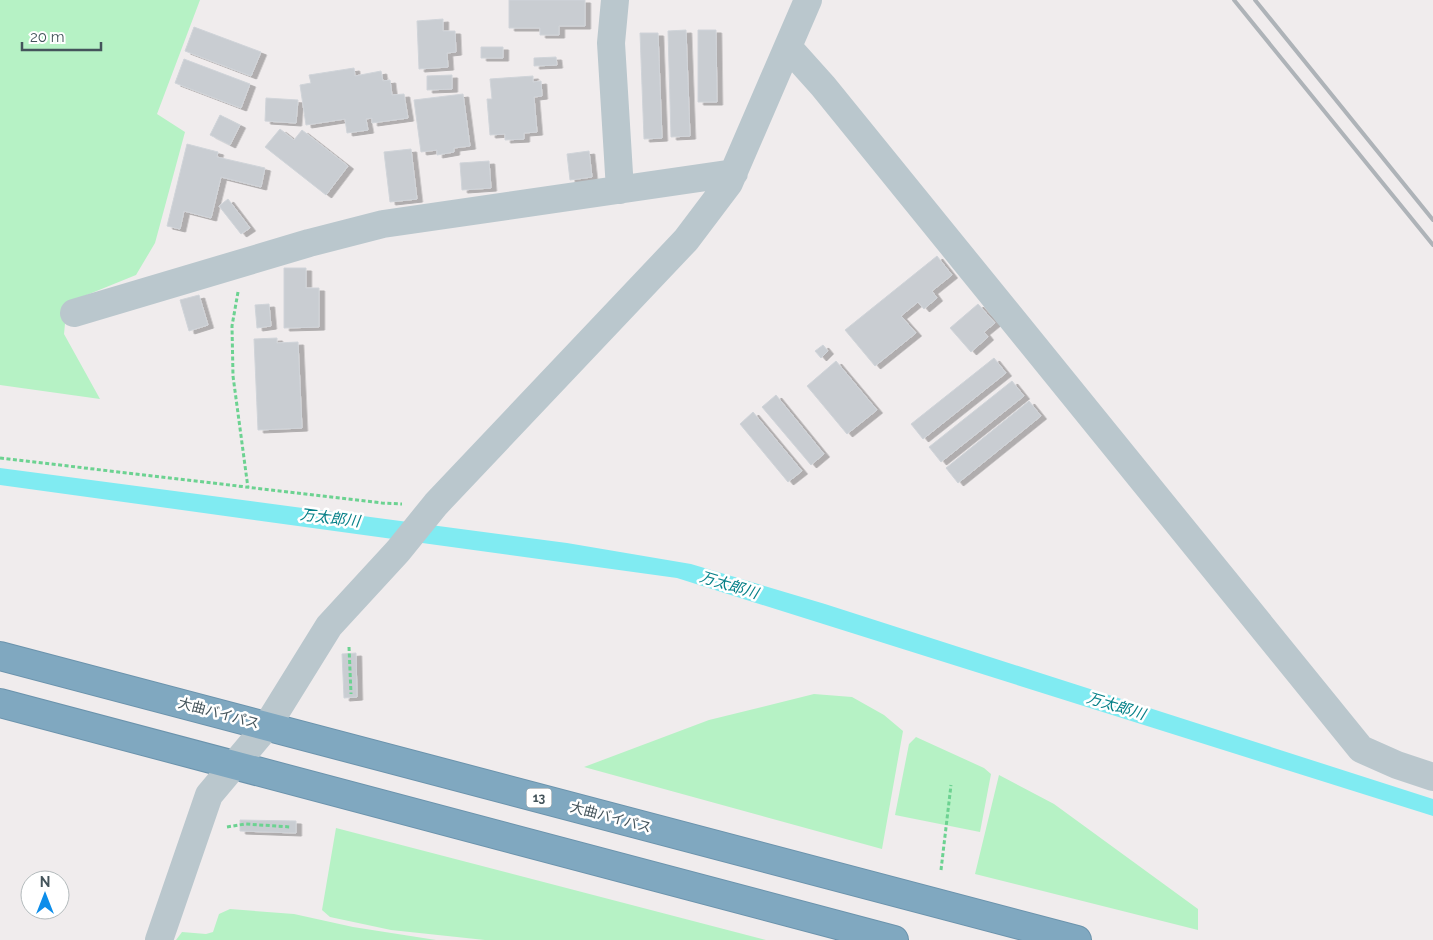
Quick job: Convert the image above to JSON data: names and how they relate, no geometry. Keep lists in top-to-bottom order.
{
  "streets": {
    "highway": ["大曲バイパス", "13"]
  },
  "water": ["万太郎川"],
  "scale_bar": "20 m",
  "north": "top"
}
